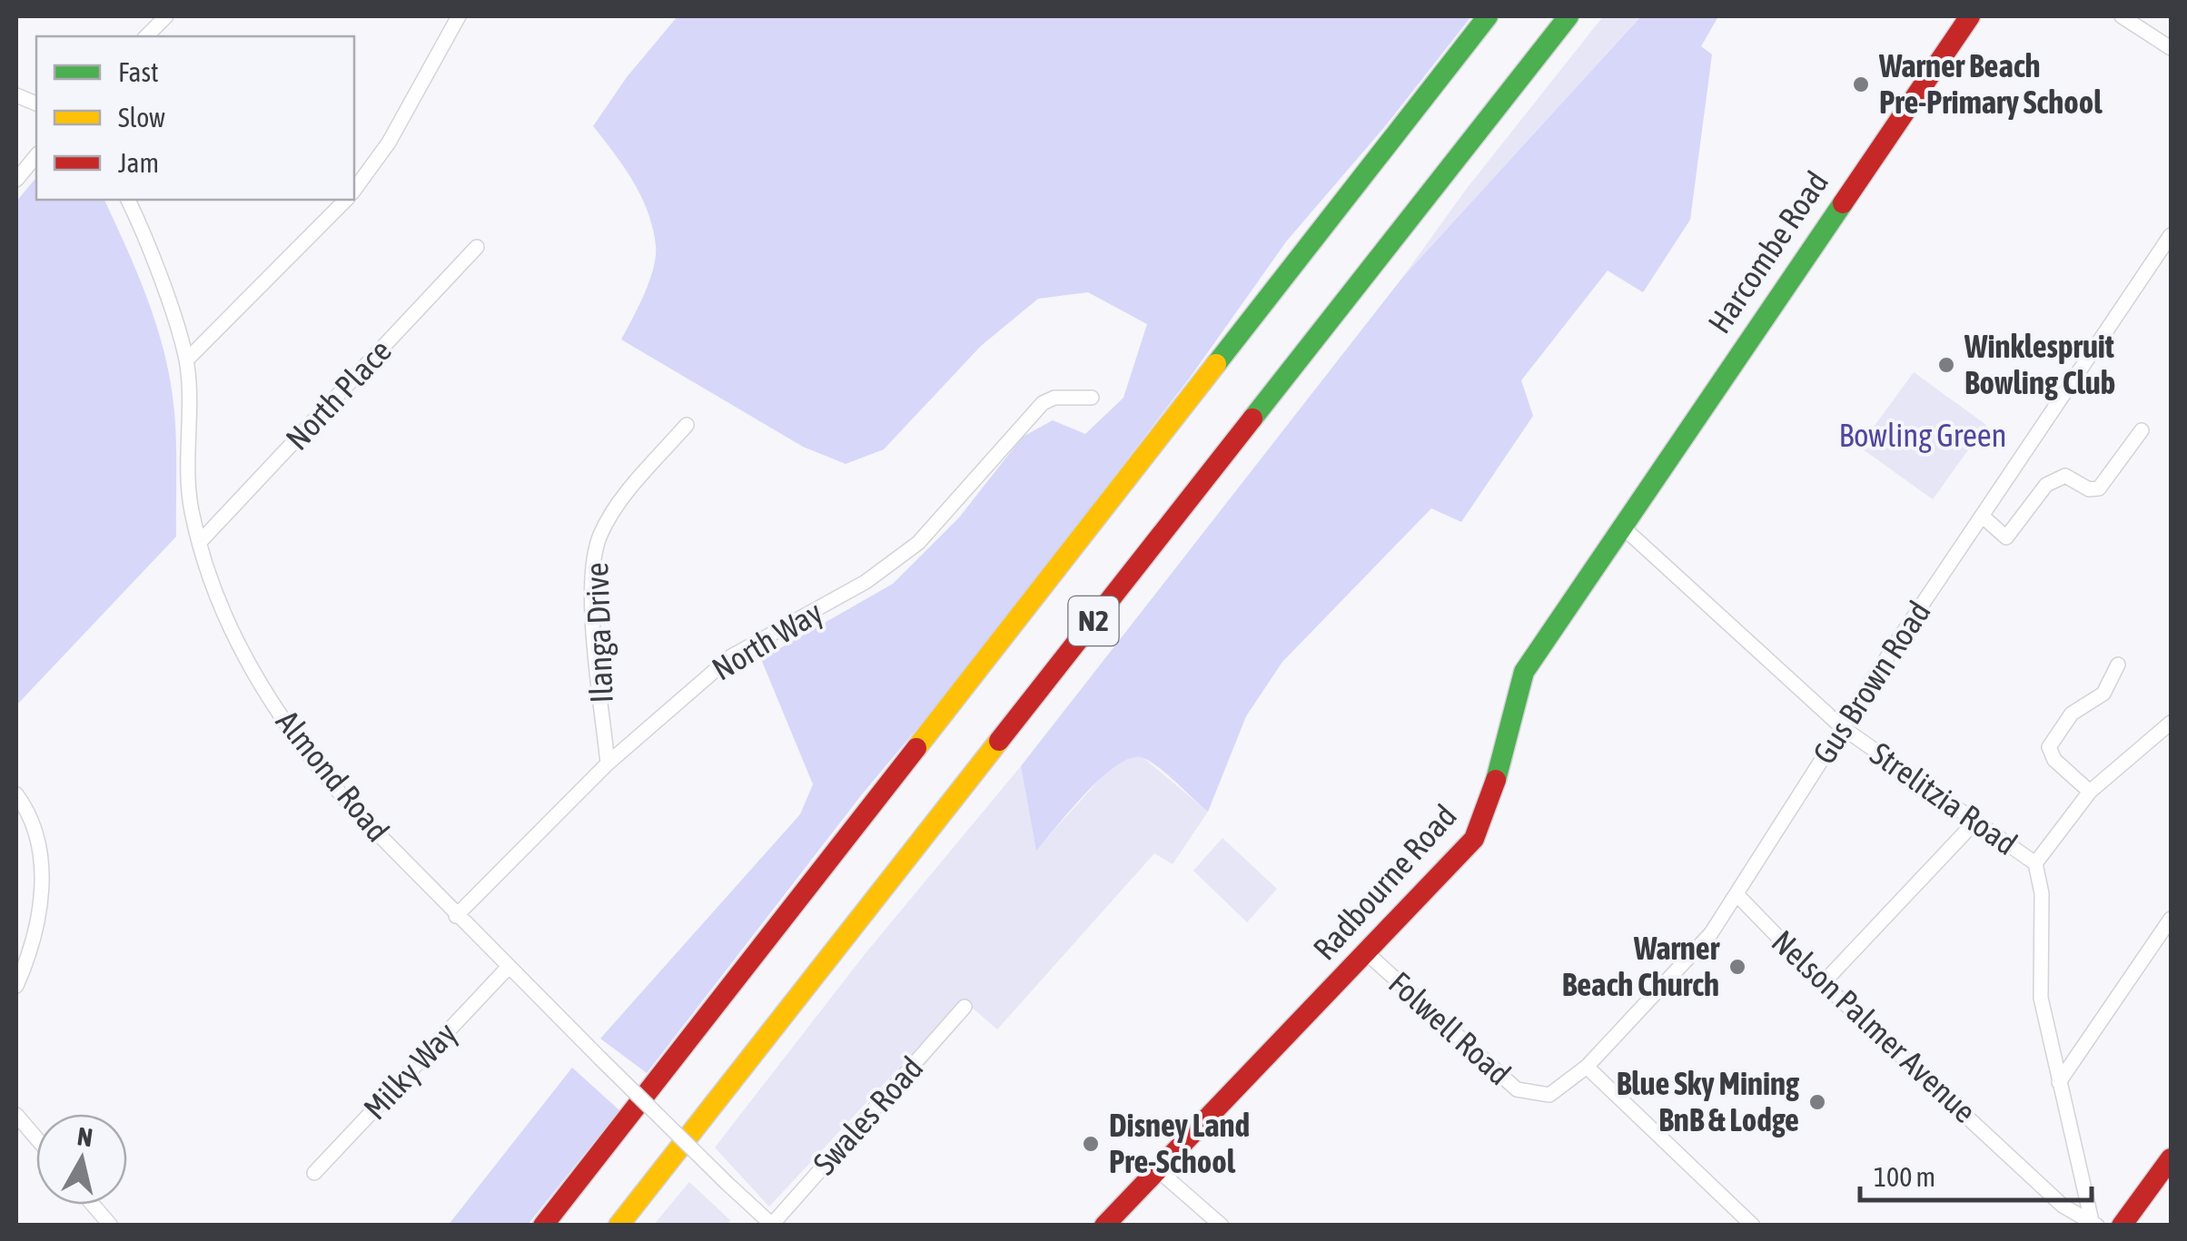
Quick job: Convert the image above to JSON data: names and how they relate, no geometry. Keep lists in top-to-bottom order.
{
  "streets": {
    "main road": ["Harcombe Road", "N2", "Radbourne Road"],
    "street": [
      "North Place",
      "Ilanga Drive",
      "North Way",
      "Gus Brown Road",
      "Almond Road",
      "Strelitzia Road",
      "Nelson Palmer Avenue",
      "Folwell Road",
      "Milky Way",
      "Swales Road"
    ]
  },
  "crossings": [
    ["Harcombe Road", "Strelitzia Road"],
    ["Harcombe Road", "Radbourne Road"],
    ["North Place", "Almond Road"],
    ["Ilanga Drive", "North Way"],
    ["North Way", "Almond Road"],
    ["Gus Brown Road", "Strelitzia Road"],
    ["Gus Brown Road", "Nelson Palmer Avenue"],
    ["Gus Brown Road", "Folwell Road"],
    ["Almond Road", "Milky Way"],
    ["Almond Road", "Swales Road"],
    ["Strelitzia Road", "Radbourne Road"],
    ["Strelitzia Road", "Nelson Palmer Avenue"],
    ["Radbourne Road", "Folwell Road"]
  ],
  "parks": ["Bowling Green"],
  "places": [
    "Warner Beach Pre-Primary School",
    "Winklespruit Bowling Club",
    "Warner Beach Church",
    "Blue Sky Mining BnB & Lodge",
    "Disney Land Pre-School"
  ],
  "legend": ["Fast", "Slow", "Jam"],
  "scale_bar": "100 m",
  "north": "top"
}
